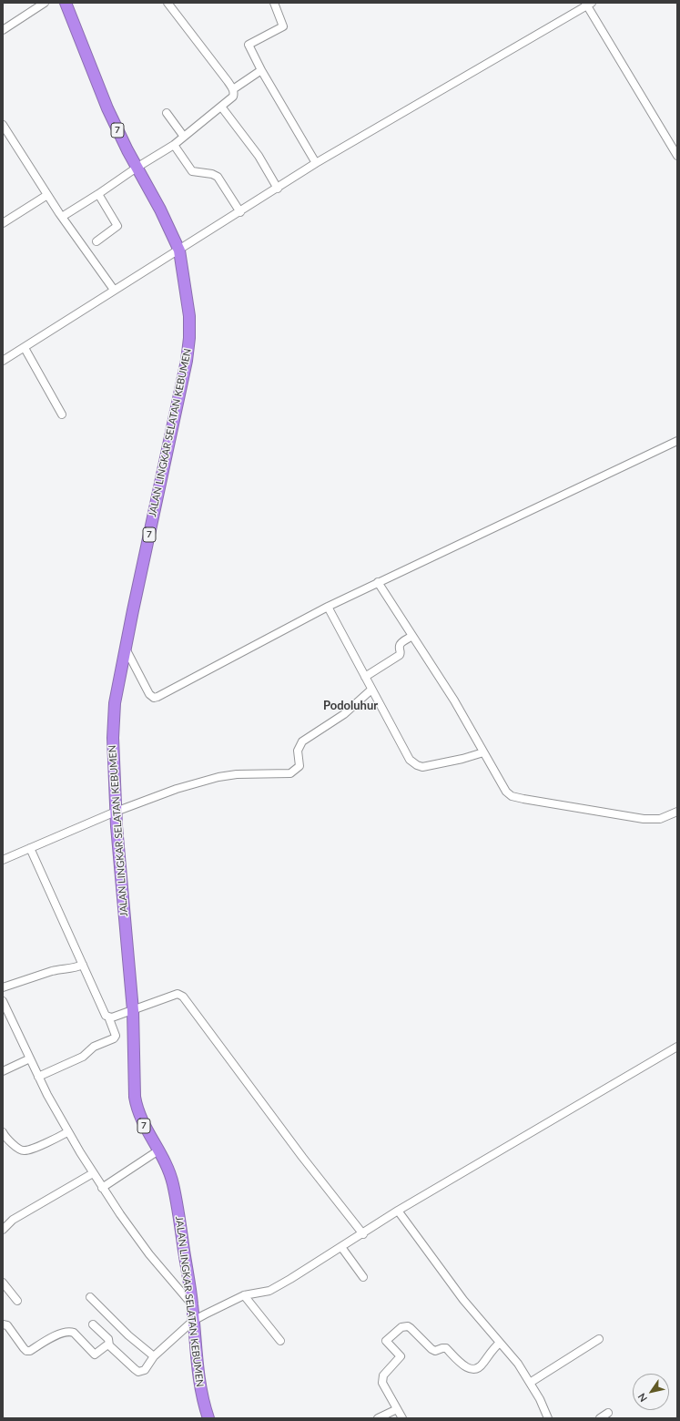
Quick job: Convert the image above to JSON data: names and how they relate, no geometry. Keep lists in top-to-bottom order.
{
  "streets": {
    "highway": ["7", "JALAN LINGKAR SELATAN KEBUMEN"]
  },
  "districts": ["Podoluhur"],
  "north": "bottom left"
}
